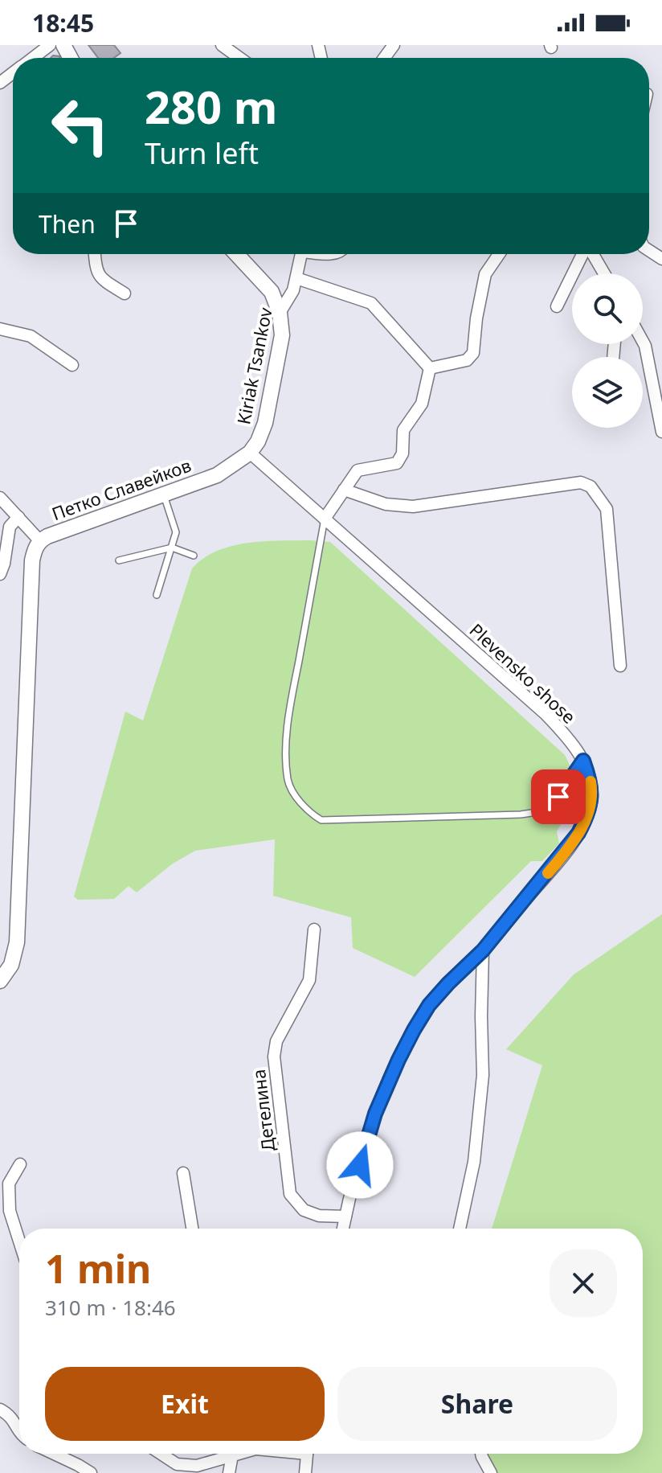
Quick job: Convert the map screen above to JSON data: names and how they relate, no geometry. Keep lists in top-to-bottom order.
{
  "streets": {
    "street": [
      "Kiriak Tsankov",
      "Петко Славейков",
      "Plevensko shose",
      "Детелина"
    ]
  },
  "crossings": [
    ["Kiriak Tsankov", "Петко Славейков"],
    ["Kiriak Tsankov", "Plevensko shose"],
    ["Plevensko shose", "Детелина"]
  ],
  "page": {
    "status": "18:45",
    "turn": ["280 m", "Turn left"],
    "then": "Then",
    "heading": ["1 min", "310 m · 18:46"],
    "buttons": ["Exit", "Share"]
  }
}
